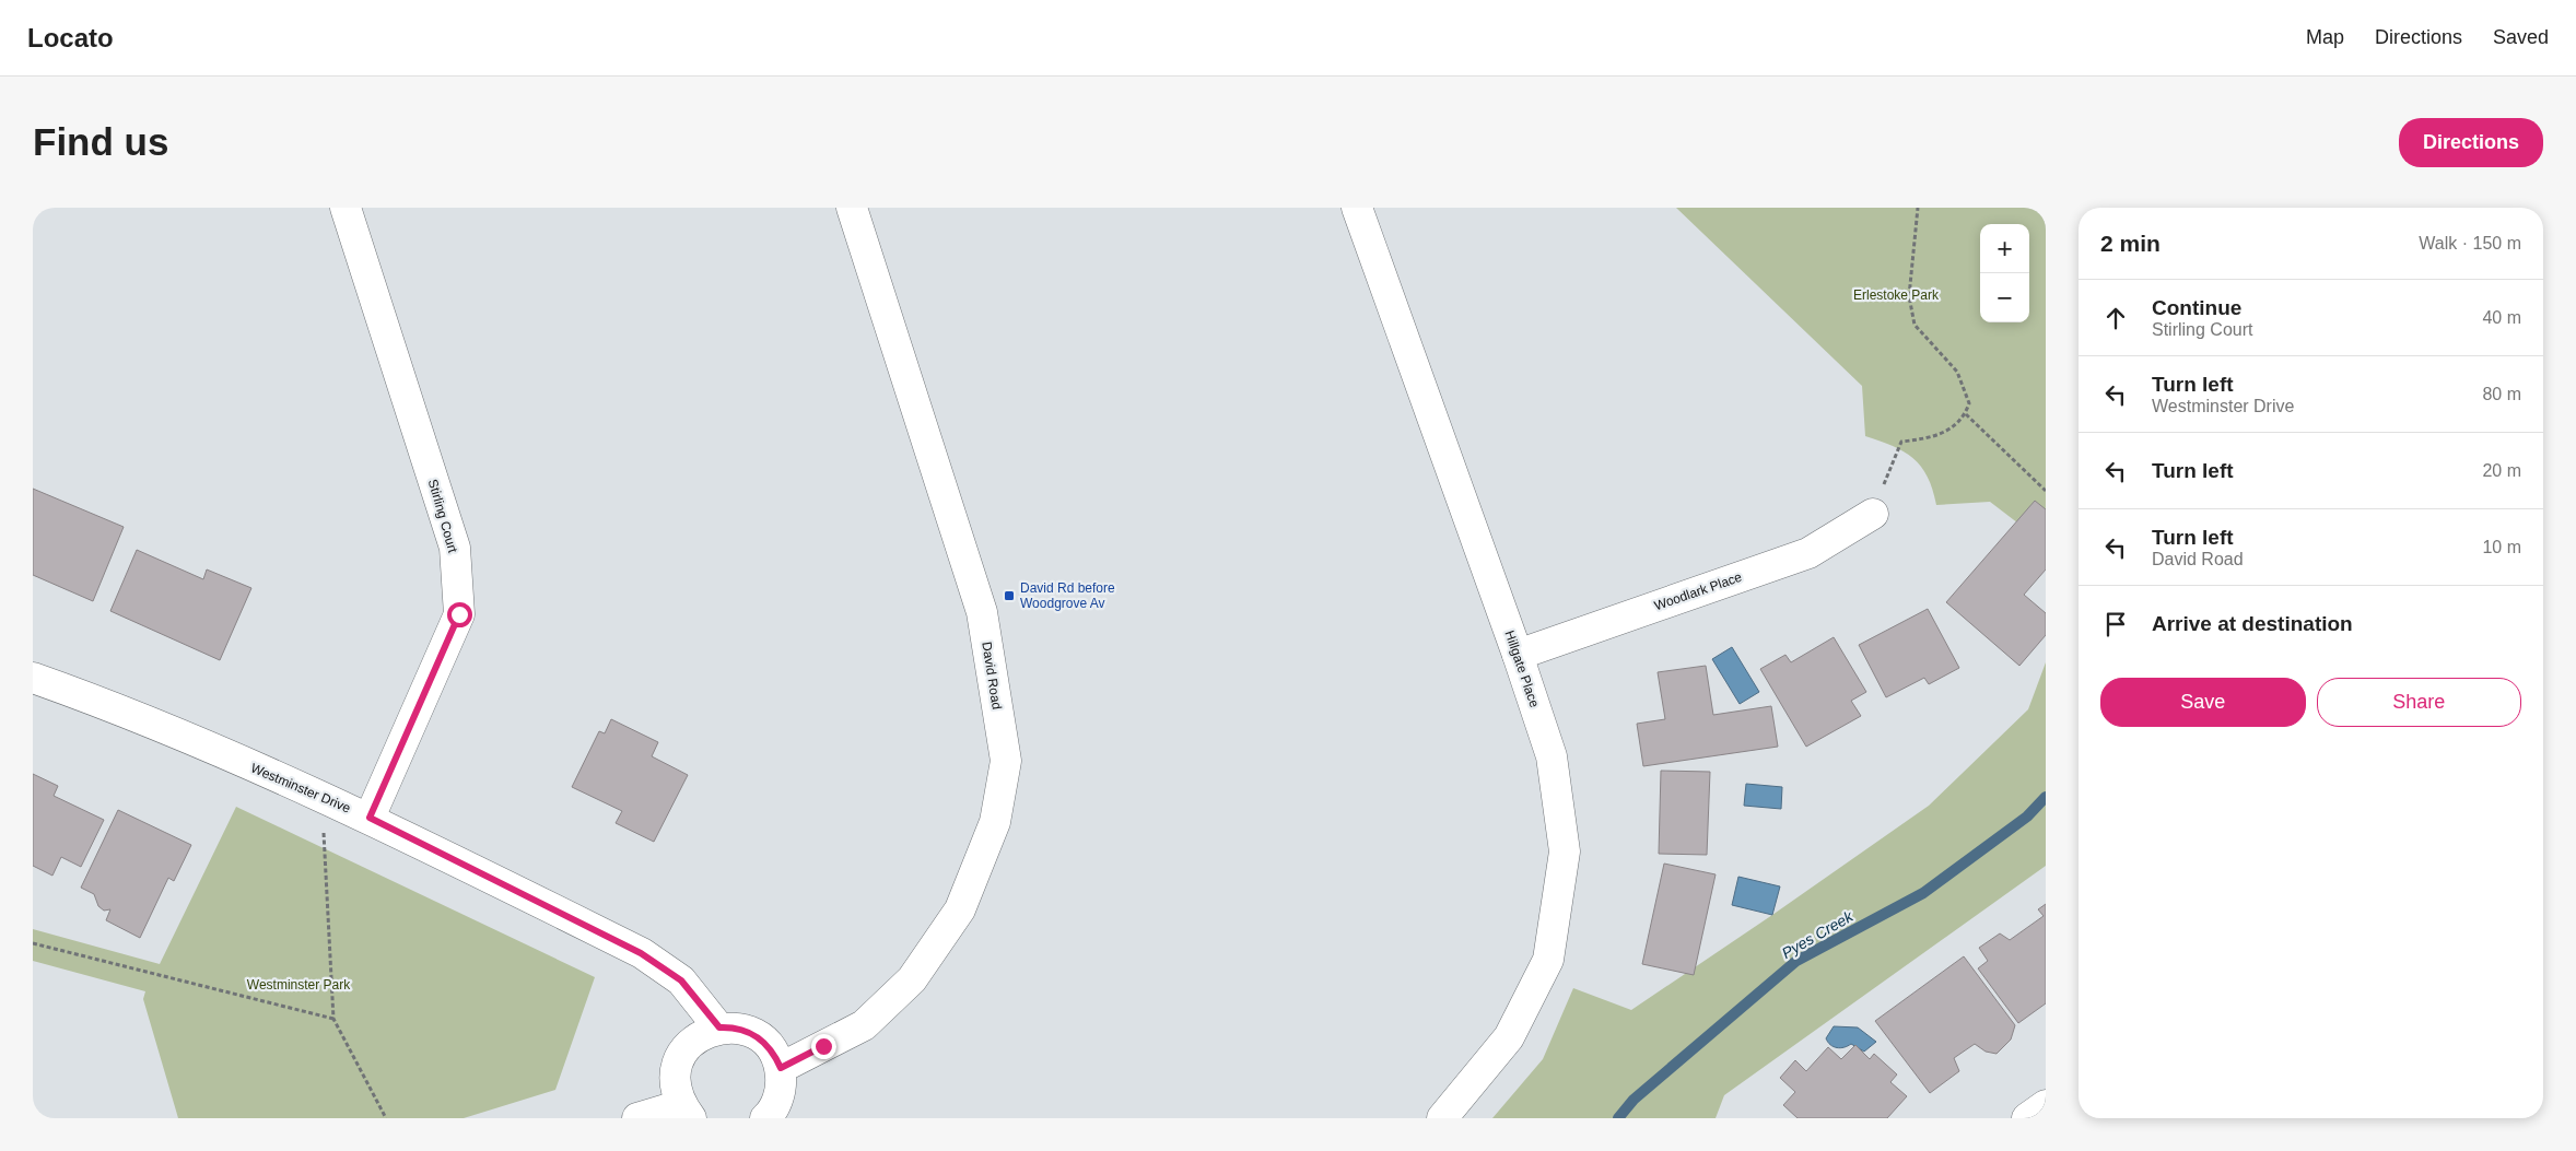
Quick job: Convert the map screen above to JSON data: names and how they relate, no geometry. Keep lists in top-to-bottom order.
{
  "streets": {
    "street": [
      "Stirling Court",
      "Woodlark Place",
      "Hillgate Place",
      "David Road",
      "Westminster Drive"
    ]
  },
  "crossings": [
    ["Stirling Court", "Westminster Drive"],
    ["Woodlark Place", "Hillgate Place"]
  ],
  "water": ["Pyes Creek"],
  "parks": ["Erlestoke Park", "Westminster Park"],
  "places": {
    "transit": ["David Rd before Woodgrove Av"]
  },
  "page": {
    "header": "Locato",
    "nav": ["Map", "Directions", "Saved"],
    "buttons": [
      "Directions",
      ["Save", "Share"]
    ],
    "title": "Find us",
    "heading": ["2 min", "Walk · 150 m"],
    "map_buttons": ["+", "−"],
    "list": [
      ["Continue", "Stirling Court", "40 m"],
      ["Turn left", "Westminster Drive", "80 m"],
      ["Turn left", "20 m"],
      ["Turn left", "David Road", "10 m"],
      "Arrive at destination"
    ]
  }
}
